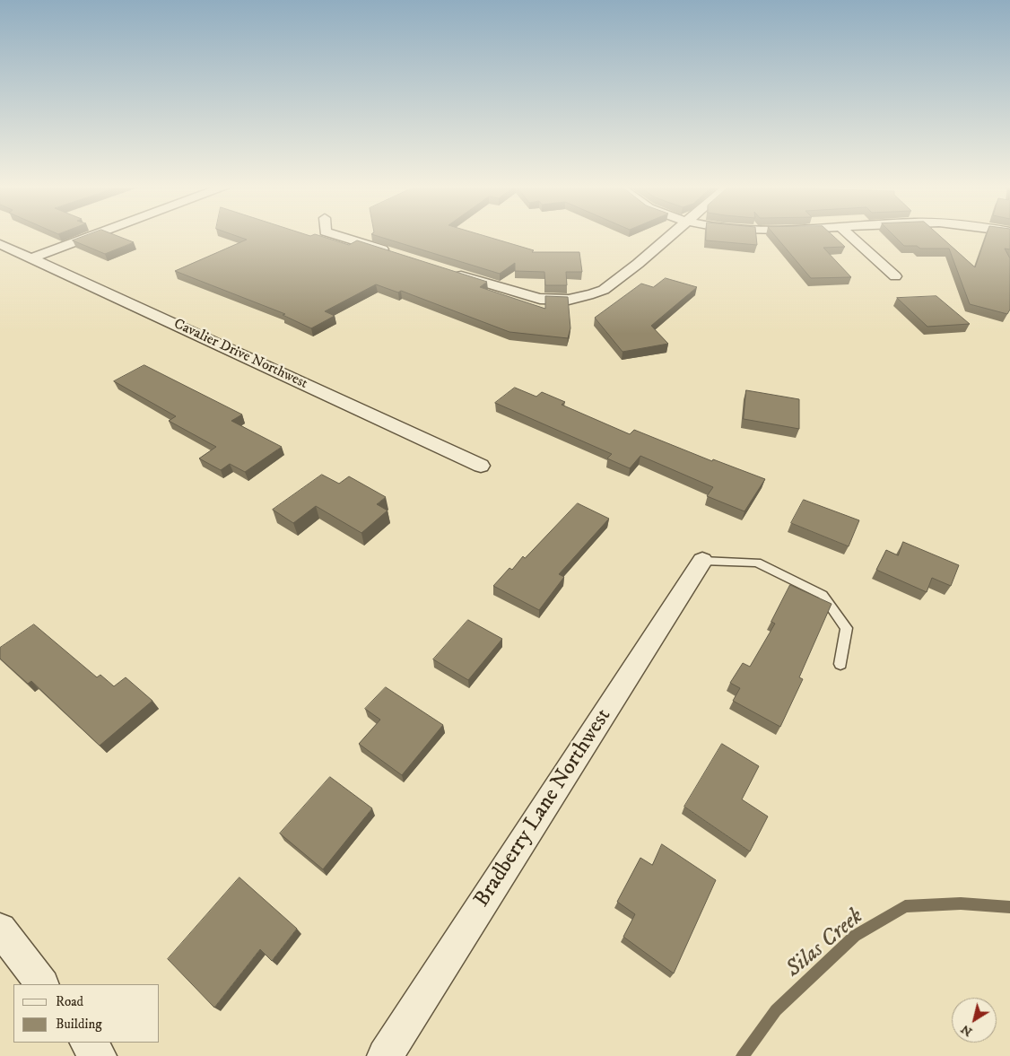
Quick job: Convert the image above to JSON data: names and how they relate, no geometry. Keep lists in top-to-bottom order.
{
  "streets": {
    "street": ["Cavalier Drive Northwest", "Bradberry Lane Northwest"]
  },
  "water": ["Silas Creek"],
  "legend": ["Road", "Building"],
  "north": "bottom left"
}
